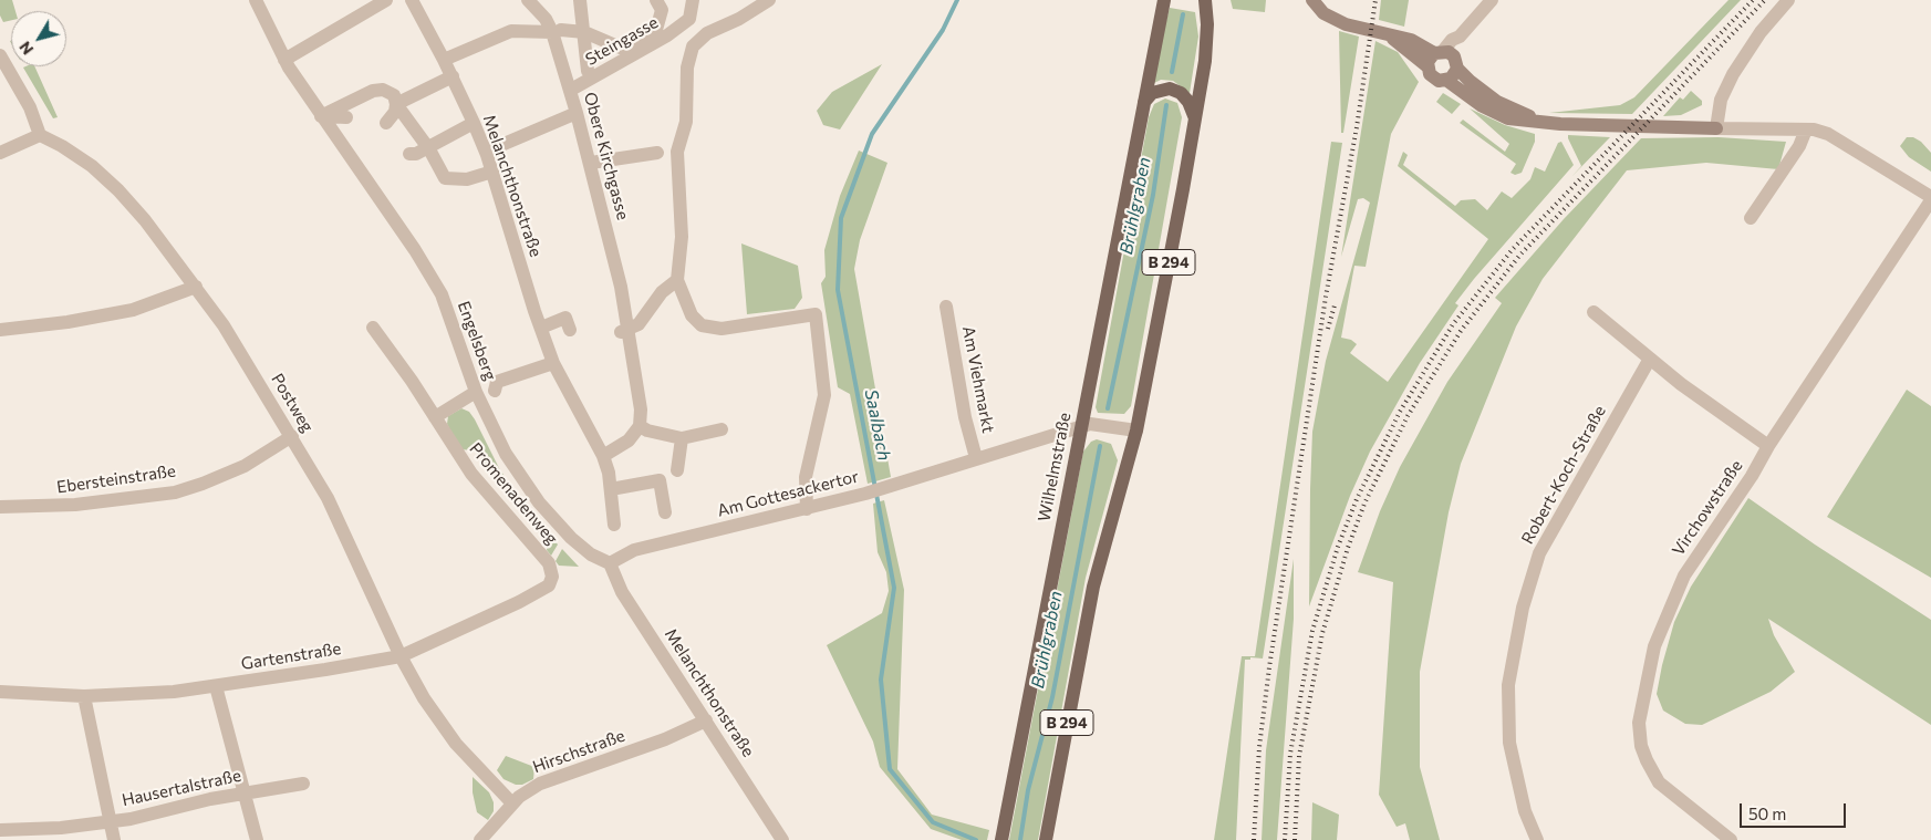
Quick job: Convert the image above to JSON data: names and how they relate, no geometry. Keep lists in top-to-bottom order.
{
  "streets": {
    "main road": ["B 294", "Wilhelmstraße"],
    "street": [
      "Steingasse",
      "Obere Kirchgasse",
      "Melanchthonstraße",
      "Engelsberg",
      "Am Viehmarkt",
      "Postweg",
      "Robert-Koch-Straße",
      "Ebersteinstraße",
      "Promenadenweg",
      "Am Gottesackertor",
      "Virchowstraße",
      "Gartenstraße",
      "Hirschstraße",
      "Hausertalstraße"
    ]
  },
  "crossings": [
    ["Steingasse", "Obere Kirchgasse"],
    ["Melanchthonstraße", "Engelsberg"],
    ["Melanchthonstraße", "Am Gottesackertor"],
    ["Melanchthonstraße", "Hirschstraße"],
    ["B 294", "Am Gottesackertor"],
    ["Engelsberg", "Am Gottesackertor"],
    ["Am Viehmarkt", "Am Gottesackertor"],
    ["Postweg", "Ebersteinstraße"],
    ["Postweg", "Gartenstraße"],
    ["Postweg", "Hirschstraße"],
    ["Wilhelmstraße", "Am Gottesackertor"],
    ["Promenadenweg", "Gartenstraße"]
  ],
  "water": ["Brühlgraben", "Saalbach"],
  "scale_bar": "50 m",
  "north": "bottom left"
}
